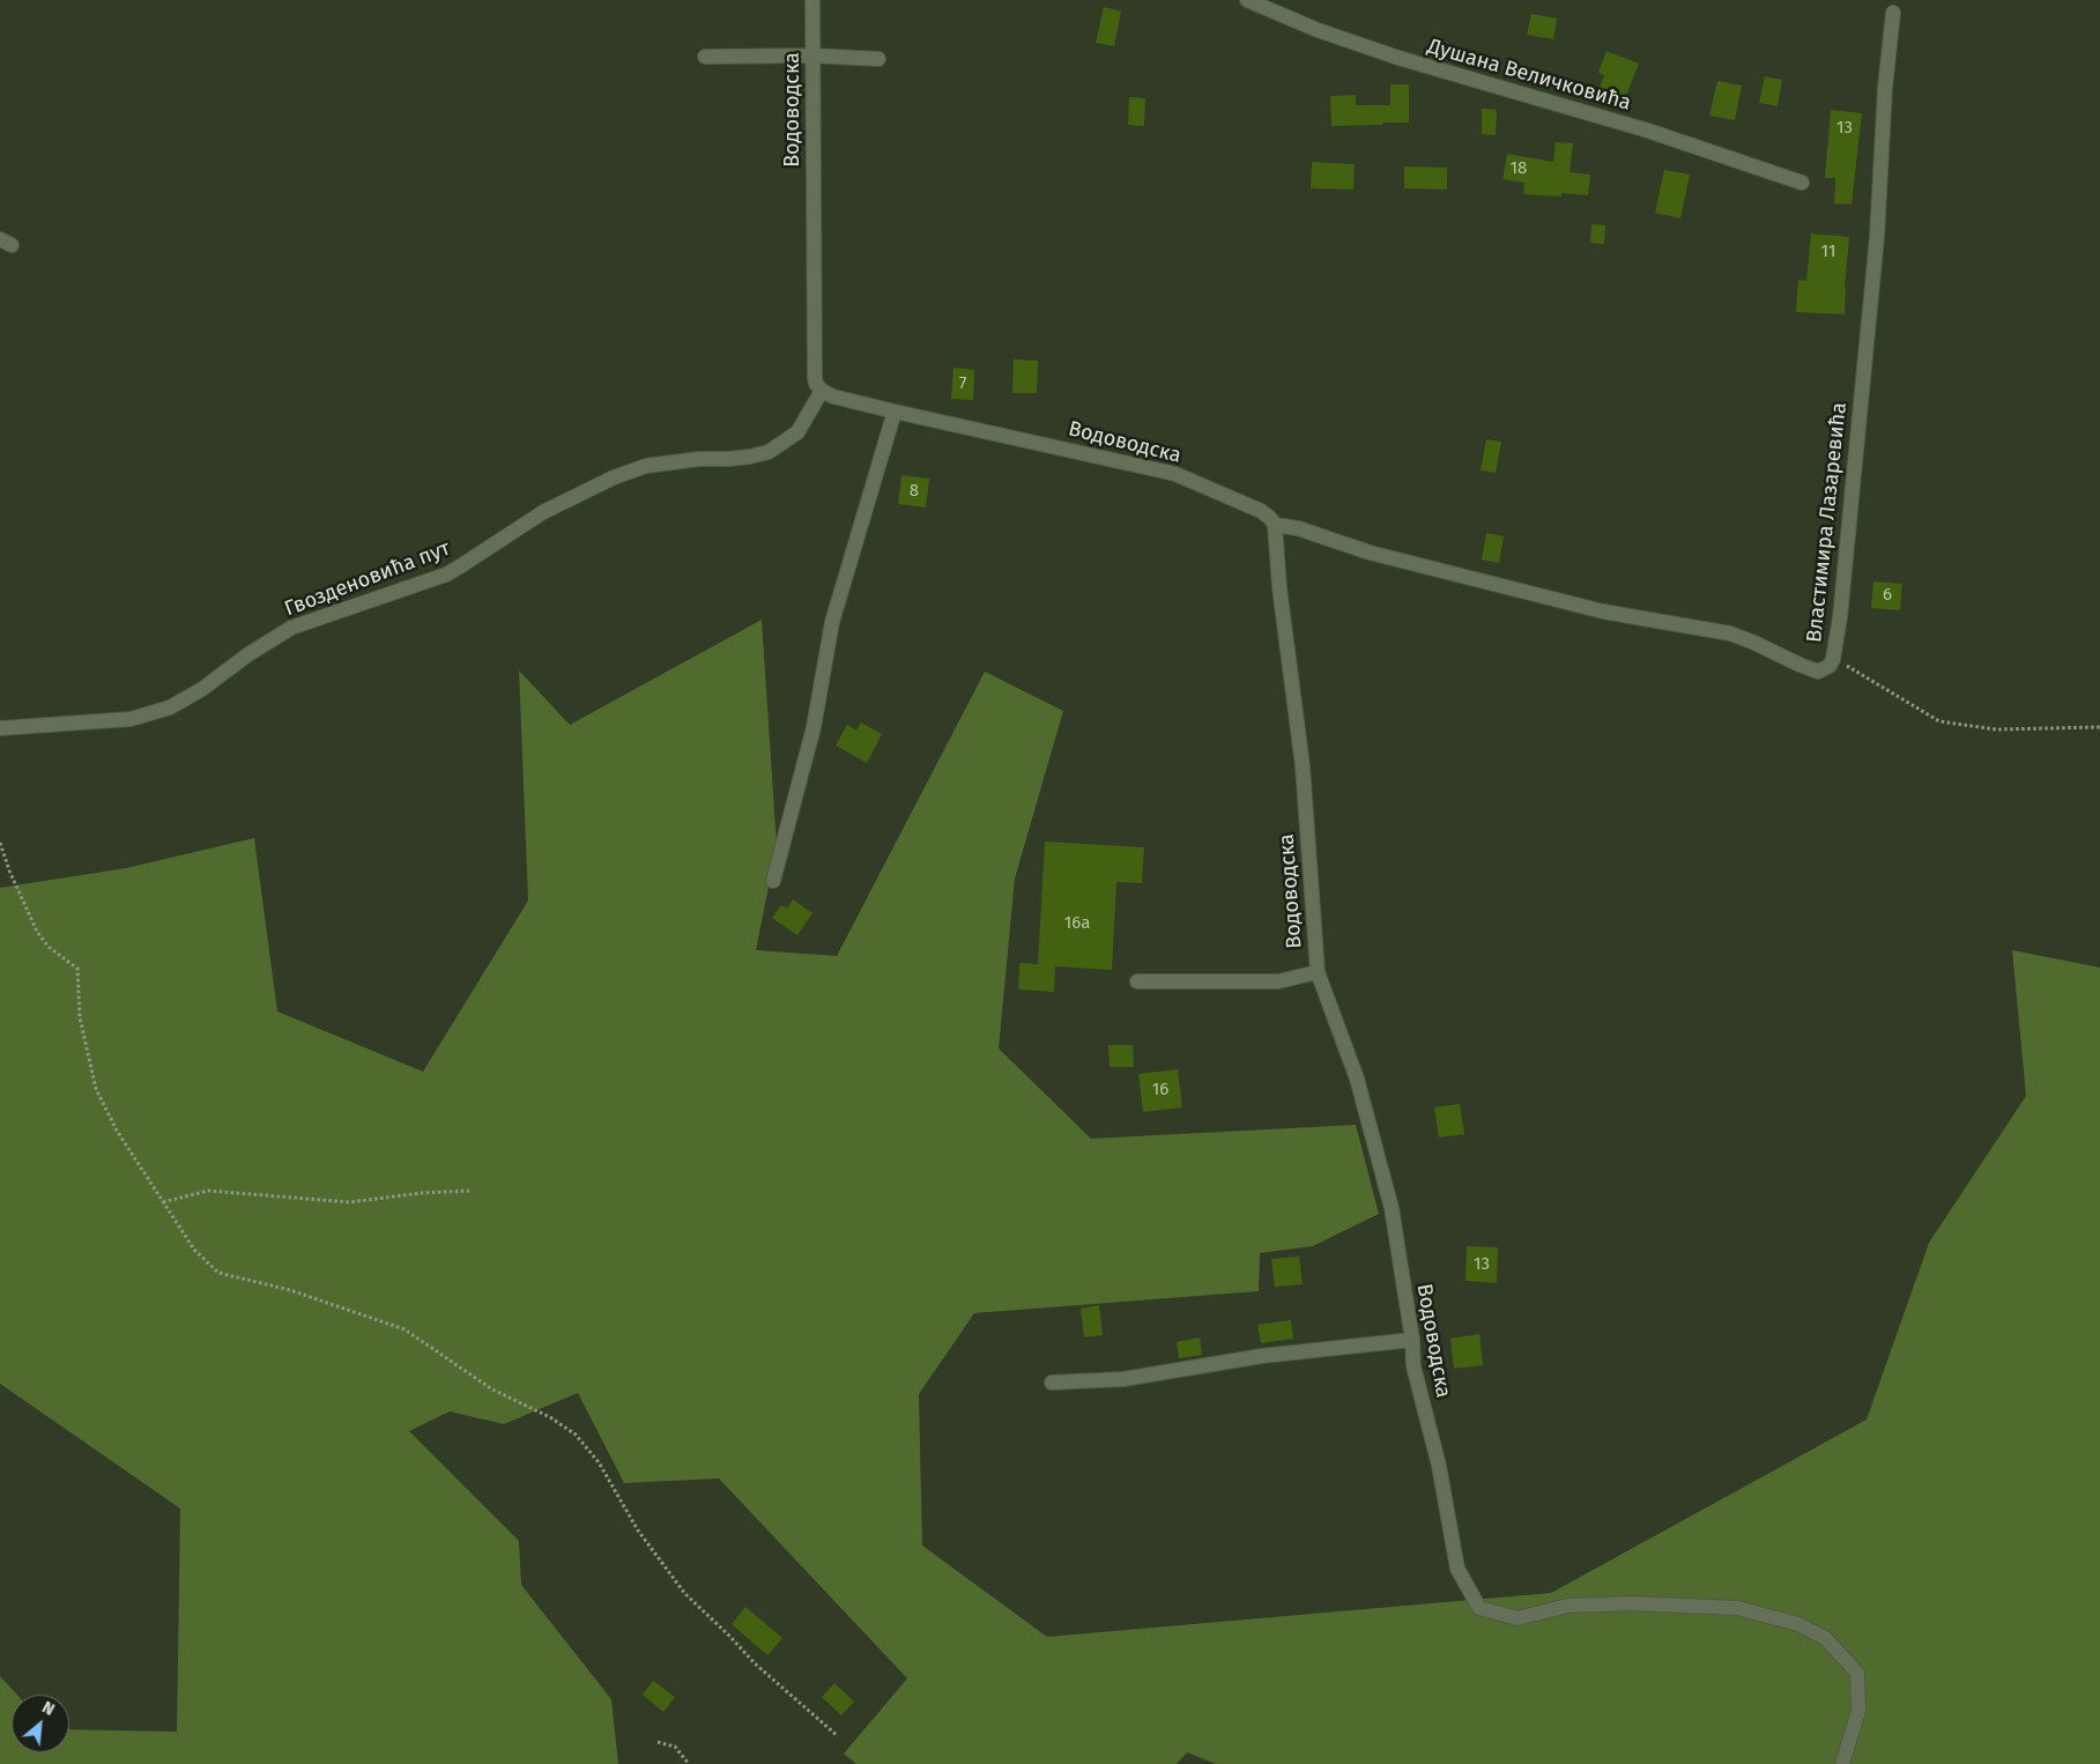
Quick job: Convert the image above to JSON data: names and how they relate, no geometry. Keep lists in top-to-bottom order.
{
  "streets": {
    "street": [
      "Душана Величковића",
      "Водоводска",
      "Властимира Лазаревића",
      "Гвозденовића пут"
    ]
  },
  "crossings": [
    ["Водоводска", "Властимира Лазаревића"],
    ["Водоводска", "Гвозденовића пут"]
  ],
  "house_numbers": [
    "13",
    "18",
    "11",
    "7",
    "8",
    "6",
    "16a",
    "16",
    "13"
  ],
  "north": "top right"
}
